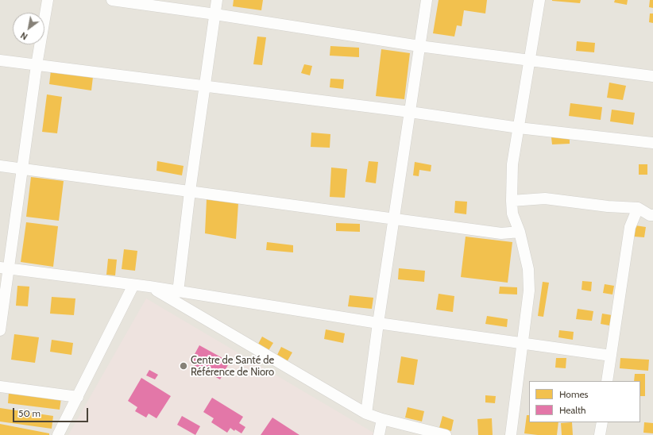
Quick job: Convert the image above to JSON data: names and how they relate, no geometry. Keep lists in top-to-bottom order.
{
  "places": ["Centre de Santé de Référence de Nioro"],
  "legend": ["Homes", "Health"],
  "scale_bar": "50 m",
  "north": "bottom left"
}
